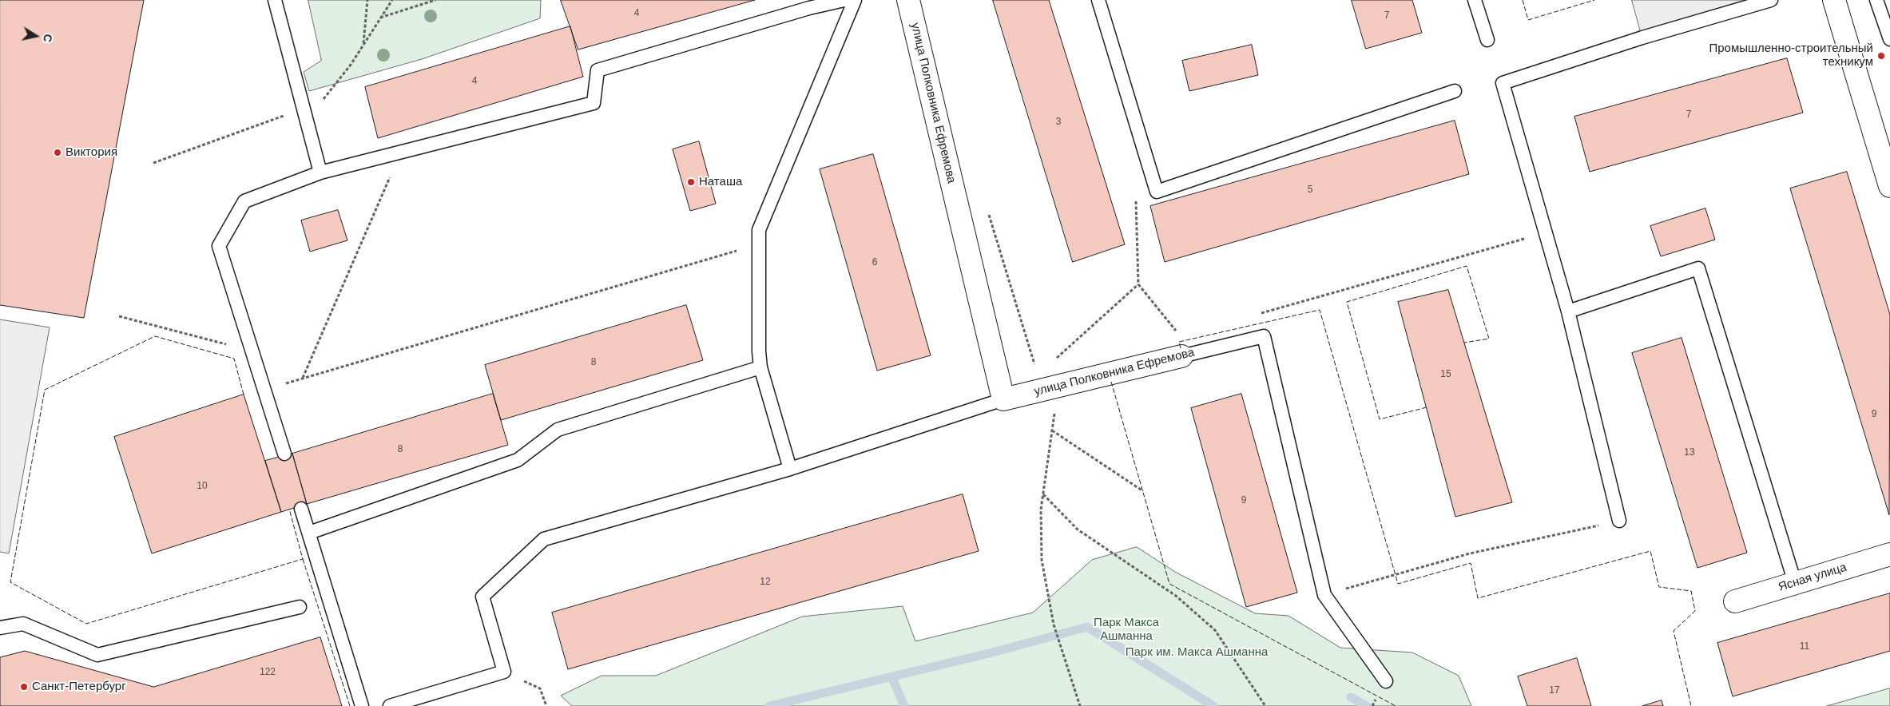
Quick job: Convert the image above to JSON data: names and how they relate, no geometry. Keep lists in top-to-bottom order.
{
  "streets": {
    "street": ["улица Полковника Ефремова", "Ясная улица"]
  },
  "parks": ["Парк Макса Ашманна", "Парк им. Макса Ашманна"],
  "places": [
    "Промышленно-строительный техникум",
    "Виктория",
    "Наташа",
    "Санкт-Петербург"
  ],
  "house_numbers": [
    "4",
    "7",
    "4",
    "7",
    "3",
    "5",
    "6",
    "8",
    "15",
    "9",
    "8",
    "13",
    "10",
    "9",
    "12",
    "11",
    "122",
    "17"
  ],
  "north": "right"
}
